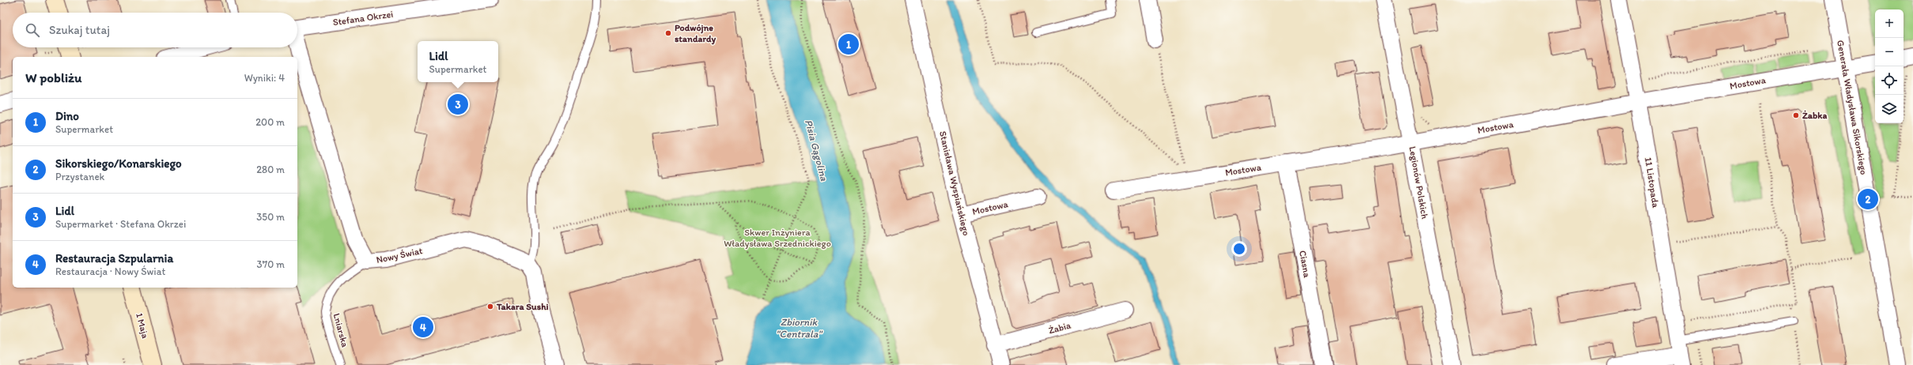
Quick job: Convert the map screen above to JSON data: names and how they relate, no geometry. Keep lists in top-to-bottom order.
{
  "streets": {
    "street": [
      "Stefana Okrzei",
      "Mostowa",
      "Generała Władysława Sikorskiego",
      "Legionów Polskich",
      "11 Listopada",
      "Stanisława Wyspiańskiego",
      "Nowy Świat",
      "Ciasna",
      "1 Maja",
      "Żabia"
    ],
    "lane": ["Lniarska"]
  },
  "crossings": [
    ["Mostowa", "Generała Władysława Sikorskiego"],
    ["Mostowa", "Legionów Polskich"],
    ["Mostowa", "11 Listopada"],
    ["Mostowa", "Stanisława Wyspiańskiego"],
    ["Mostowa", "Ciasna"],
    ["Stanisława Wyspiańskiego", "Żabia"],
    ["Nowy Świat", "Lniarska"]
  ],
  "water": ["Pisia Gągolina", "Zbiornik \"Centrala\""],
  "parks": ["Skwer Inżyniera Władysława Srzednickiego"],
  "places": ["Podwójne standardy", "Żabka", "Takara Sushi"],
  "page": {
    "map_buttons": ["+", "−"],
    "search": "Szukaj tutaj",
    "pins": [
      "1",
      "3",
      "2",
      "4"
    ],
    "popup": ["Lidl", "Supermarket"],
    "heading": ["W pobliżu", "Wyniki: 4"],
    "list": [
      {
        "mark": "1",
        "name": "Dino",
        "note": "Supermarket",
        "value": "200 m"
      },
      {
        "mark": "2",
        "name": "Sikorskiego/Konarskiego",
        "note": "Przystanek",
        "value": "280 m"
      },
      {
        "mark": "3",
        "name": "Lidl",
        "note": "Supermarket · Stefana Okrzei",
        "value": "350 m"
      },
      {
        "mark": "4",
        "name": "Restauracja Szpularnia",
        "note": "Restauracja · Nowy Świat",
        "value": "370 m"
      }
    ]
  }
}
